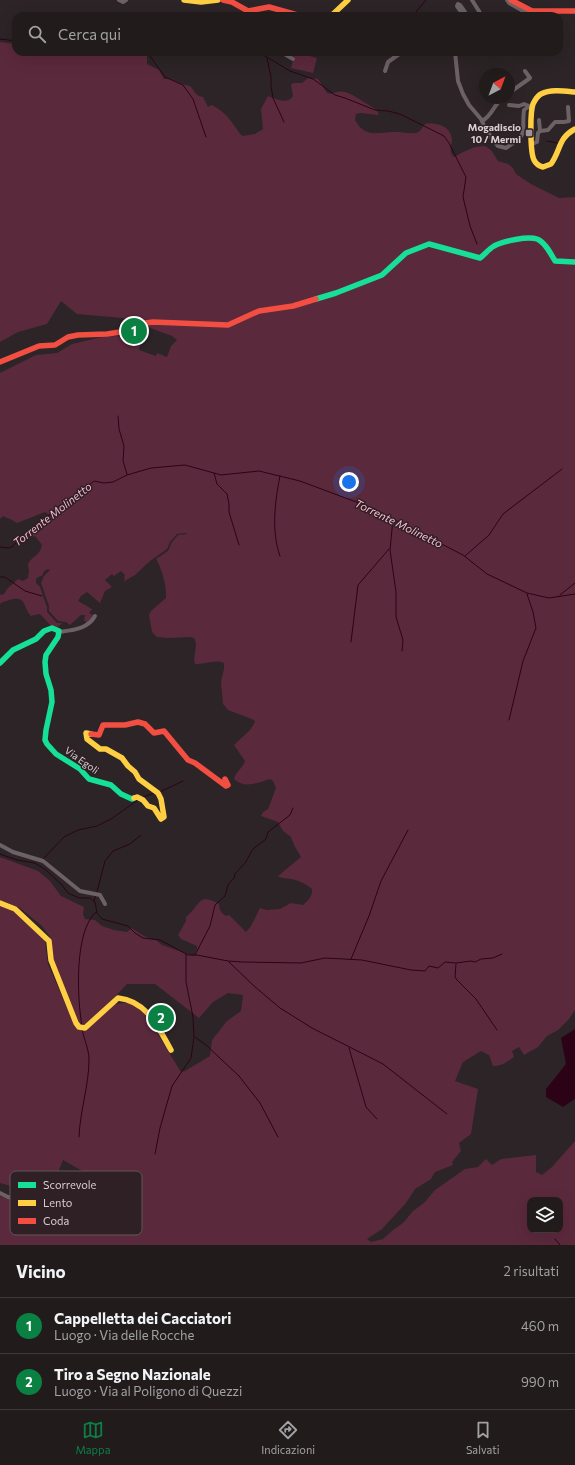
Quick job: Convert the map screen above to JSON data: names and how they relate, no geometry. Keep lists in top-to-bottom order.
{
  "streets": {
    "street": ["Via Egoli"]
  },
  "water": ["Torrente Molinetto"],
  "places": {
    "transit": ["Mogadiscio 10 / Mermi"]
  },
  "legend": ["Scorrevole", "Lento", "Coda"],
  "north": "top right",
  "page": {
    "search": "Cerca qui",
    "pins": ["1", "2"],
    "heading": ["Vicino", "2 risultati"],
    "list": [
      {
        "mark": "1",
        "name": "Cappelletta dei Cacciatori",
        "note": "Luogo · Via delle Rocche",
        "value": "460 m"
      },
      {
        "mark": "2",
        "name": "Tiro a Segno Nazionale",
        "note": "Luogo · Via al Poligono di Quezzi",
        "value": "990 m"
      }
    ],
    "nav": ["Mappa", "Indicazioni", "Salvati"]
  }
}
